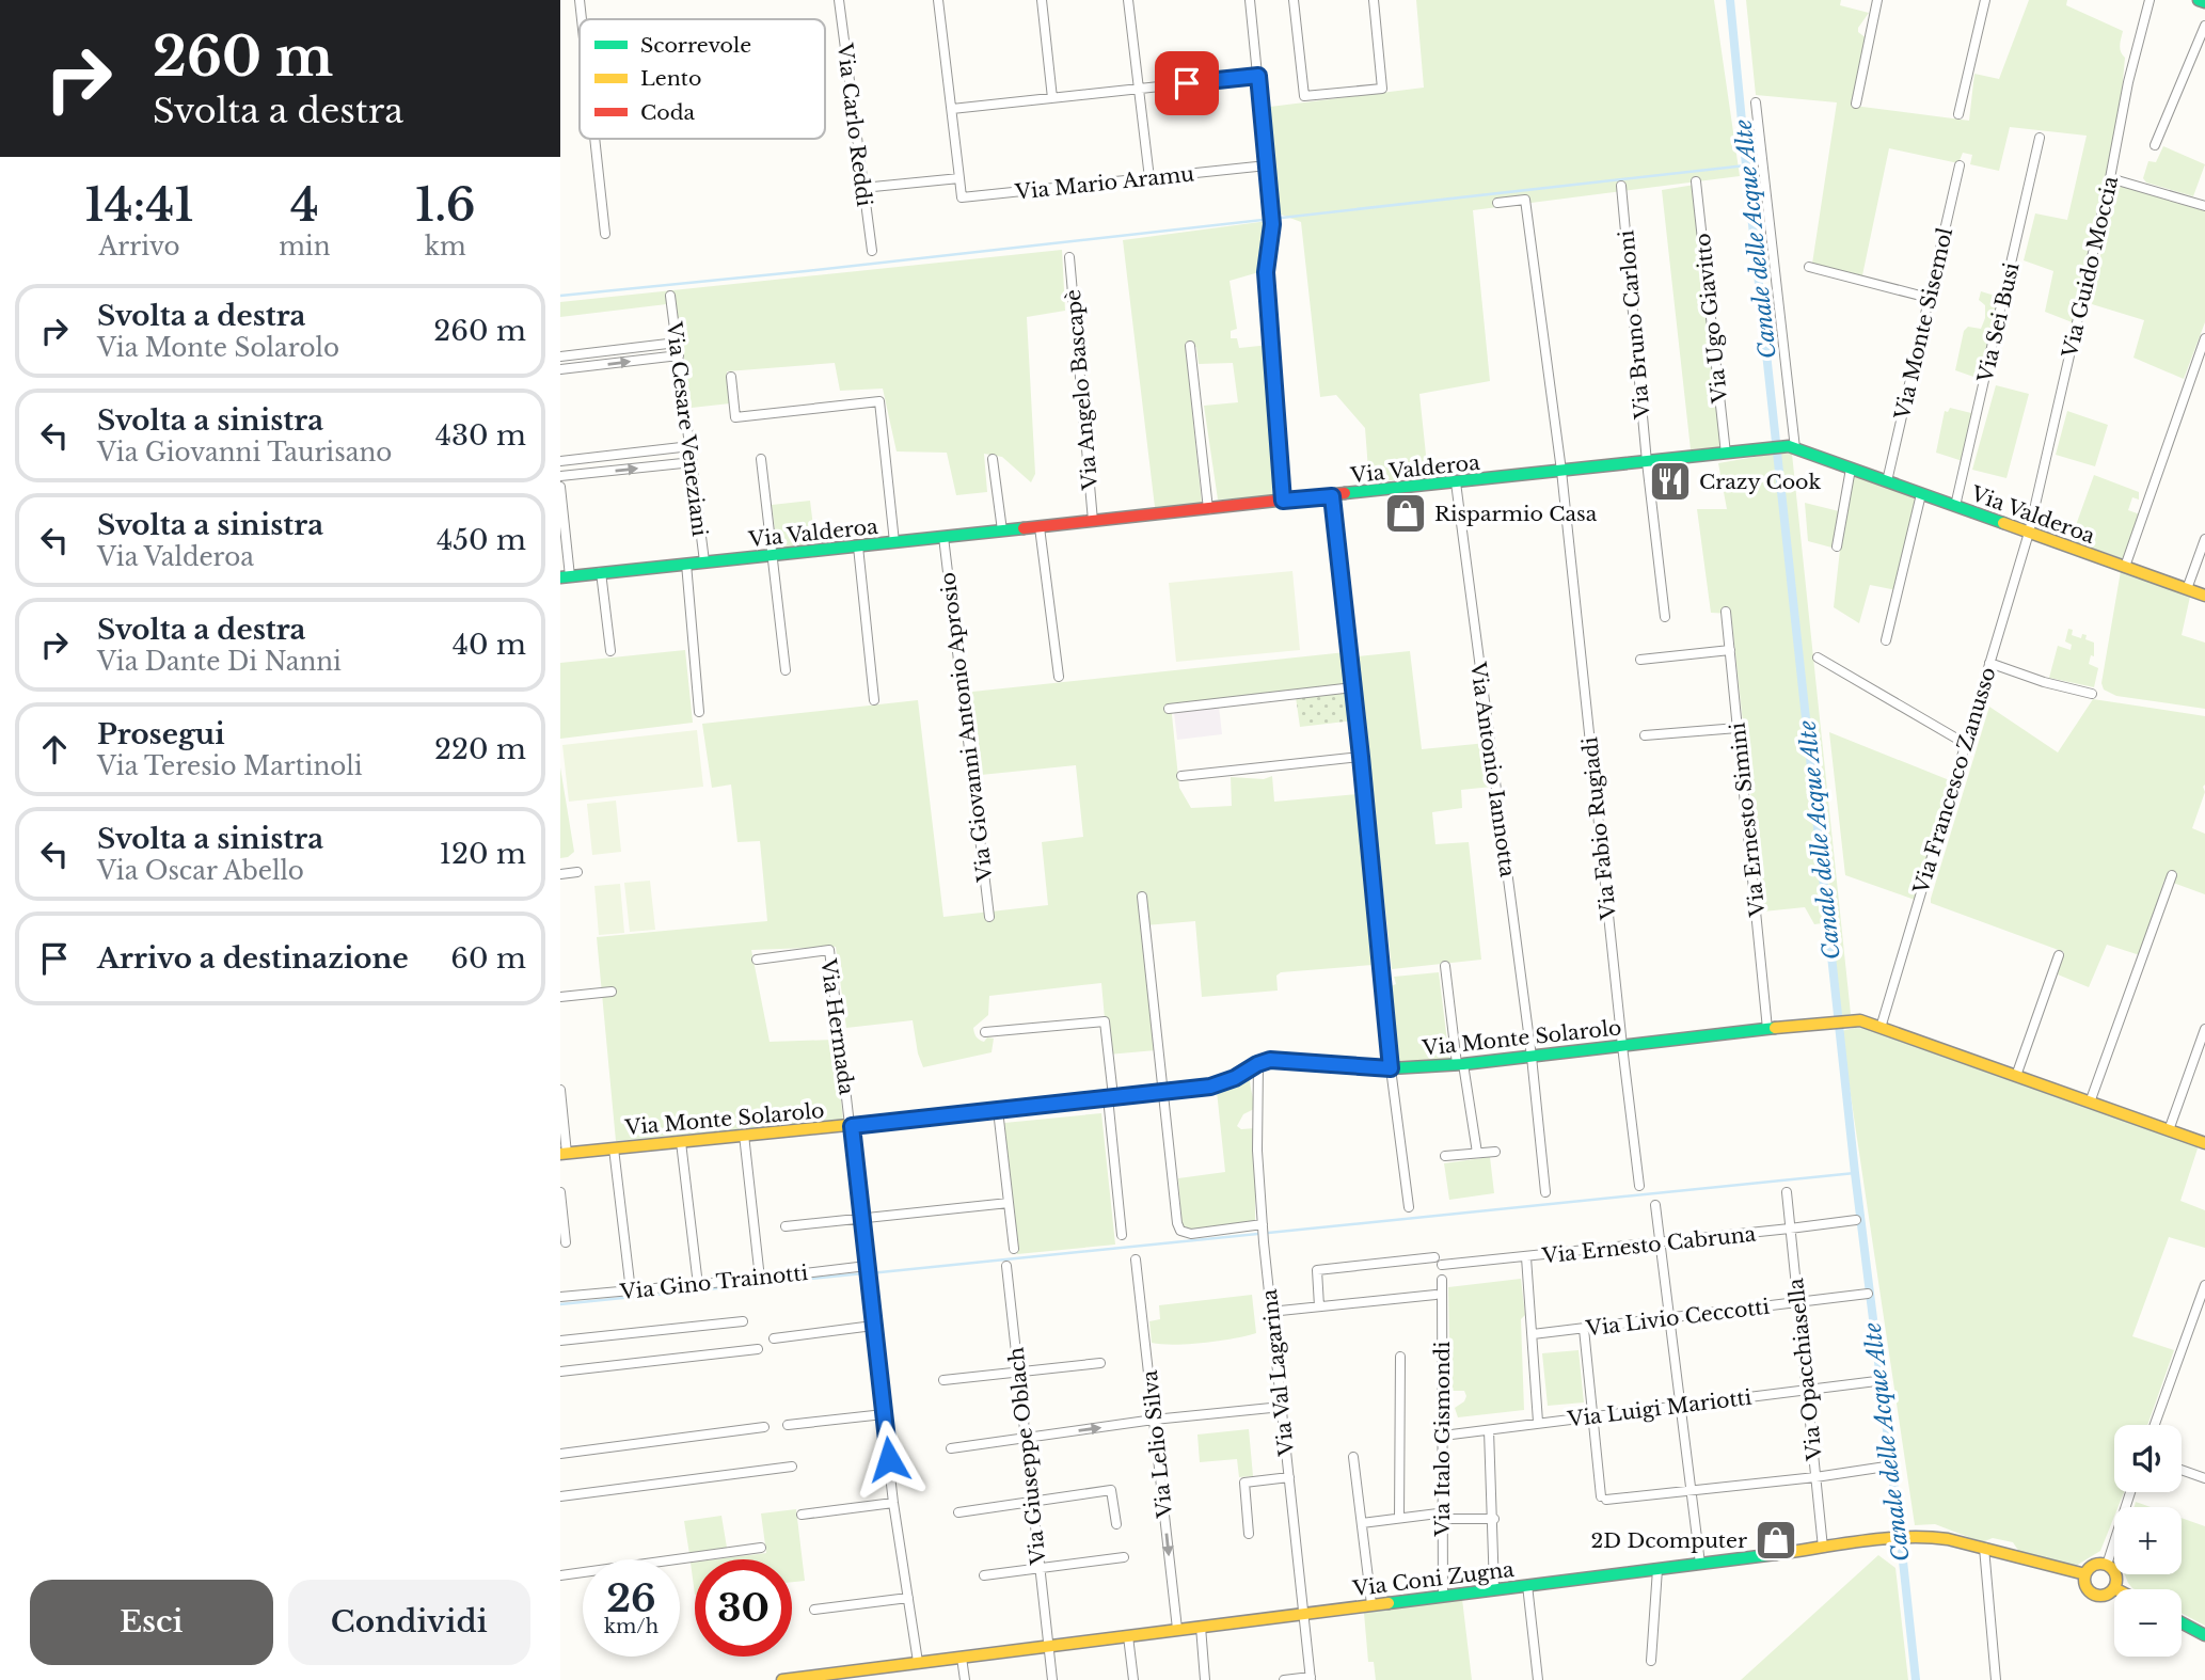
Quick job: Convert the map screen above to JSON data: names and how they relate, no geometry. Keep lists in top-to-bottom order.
{
  "streets": {
    "street": [
      "Via Carlo Reddi",
      "Via Mario Aramu",
      "Via Guido Moccia",
      "Via Ugo Giavitto",
      "Via Sei Busi",
      "Via Monte Sisemol",
      "Via Bruno Carloni",
      "Via Angelo Bascapè",
      "Via Cesare Veneziani",
      "Via Valderoa",
      "Via Giovanni Antonio Aprosio",
      "Via Antonio Iannotta",
      "Via Francesco Zanusso",
      "Via Ernesto Simini",
      "Via Fabio Rugiadi",
      "Via Hermada",
      "Via Monte Solarolo",
      "Via Ernesto Cabruna",
      "Via Gino Trainotti",
      "Via Livio Ceccotti",
      "Via Opacchiasella",
      "Via Val Lagarina",
      "Via Luigi Mariotti",
      "Via Italo Gismondi",
      "Via Lelio Silva",
      "Via Giuseppe Oblach",
      "Via Coni Zugna"
    ]
  },
  "crossings": [
    ["Via Guido Moccia", "Via Valderoa"],
    ["Via Guido Moccia", "Via Francesco Zanusso"],
    ["Via Ugo Giavitto", "Via Valderoa"],
    ["Via Sei Busi", "Via Valderoa"],
    ["Via Monte Sisemol", "Via Valderoa"],
    ["Via Bruno Carloni", "Via Valderoa"],
    ["Via Angelo Bascapè", "Via Valderoa"],
    ["Via Cesare Veneziani", "Via Valderoa"],
    ["Via Valderoa", "Via Giovanni Antonio Aprosio"],
    ["Via Valderoa", "Via Antonio Iannotta"],
    ["Via Valderoa", "Via Francesco Zanusso"],
    ["Via Valderoa", "Via Fabio Rugiadi"],
    ["Via Antonio Iannotta", "Via Monte Solarolo"],
    ["Via Francesco Zanusso", "Via Monte Solarolo"],
    ["Via Ernesto Simini", "Via Monte Solarolo"],
    ["Via Fabio Rugiadi", "Via Monte Solarolo"],
    ["Via Hermada", "Via Monte Solarolo"],
    ["Via Hermada", "Via Gino Trainotti"],
    ["Via Hermada", "Via Coni Zugna"],
    ["Via Monte Solarolo", "Via Val Lagarina"],
    ["Via Ernesto Cabruna", "Via Opacchiasella"],
    ["Via Livio Ceccotti", "Via Opacchiasella"],
    ["Via Opacchiasella", "Via Luigi Mariotti"],
    ["Via Opacchiasella", "Via Coni Zugna"],
    ["Via Val Lagarina", "Via Coni Zugna"],
    ["Via Luigi Mariotti", "Via Italo Gismondi"],
    ["Via Italo Gismondi", "Via Coni Zugna"],
    ["Via Lelio Silva", "Via Coni Zugna"],
    ["Via Giuseppe Oblach", "Via Coni Zugna"]
  ],
  "one_way": ["Via Lelio Silva"],
  "water": ["Canale delle Acque Alte"],
  "places": {
    "restaurant": ["Crazy Cook"],
    "shop": ["Risparmio Casa", "2D Dcomputer"]
  },
  "legend": ["Scorrevole", "Lento", "Coda"],
  "page": {
    "turn": ["260 m", "Svolta a destra"],
    "eta": [
      "14:41",
      "Arrivo",
      "4",
      "min",
      "1.6",
      "km"
    ],
    "list": [
      {
        "name": "Svolta a destra",
        "note": "Via Monte Solarolo",
        "value": "260 m"
      },
      {
        "name": "Svolta a sinistra",
        "note": "Via Giovanni Taurisano",
        "value": "430 m"
      },
      {
        "name": "Svolta a sinistra",
        "note": "Via Valderoa",
        "value": "450 m"
      },
      {
        "name": "Svolta a destra",
        "note": "Via Dante Di Nanni",
        "value": "40 m"
      },
      {
        "name": "Prosegui",
        "note": "Via Teresio Martinoli",
        "value": "220 m"
      },
      {
        "name": "Svolta a sinistra",
        "note": "Via Oscar Abello",
        "value": "120 m"
      },
      {
        "name": "Arrivo a destinazione",
        "value": "60 m"
      }
    ],
    "map_buttons": ["+", "−"],
    "speed": "26 km/h",
    "limit": "30",
    "buttons": ["Esci", "Condividi"]
  }
}
